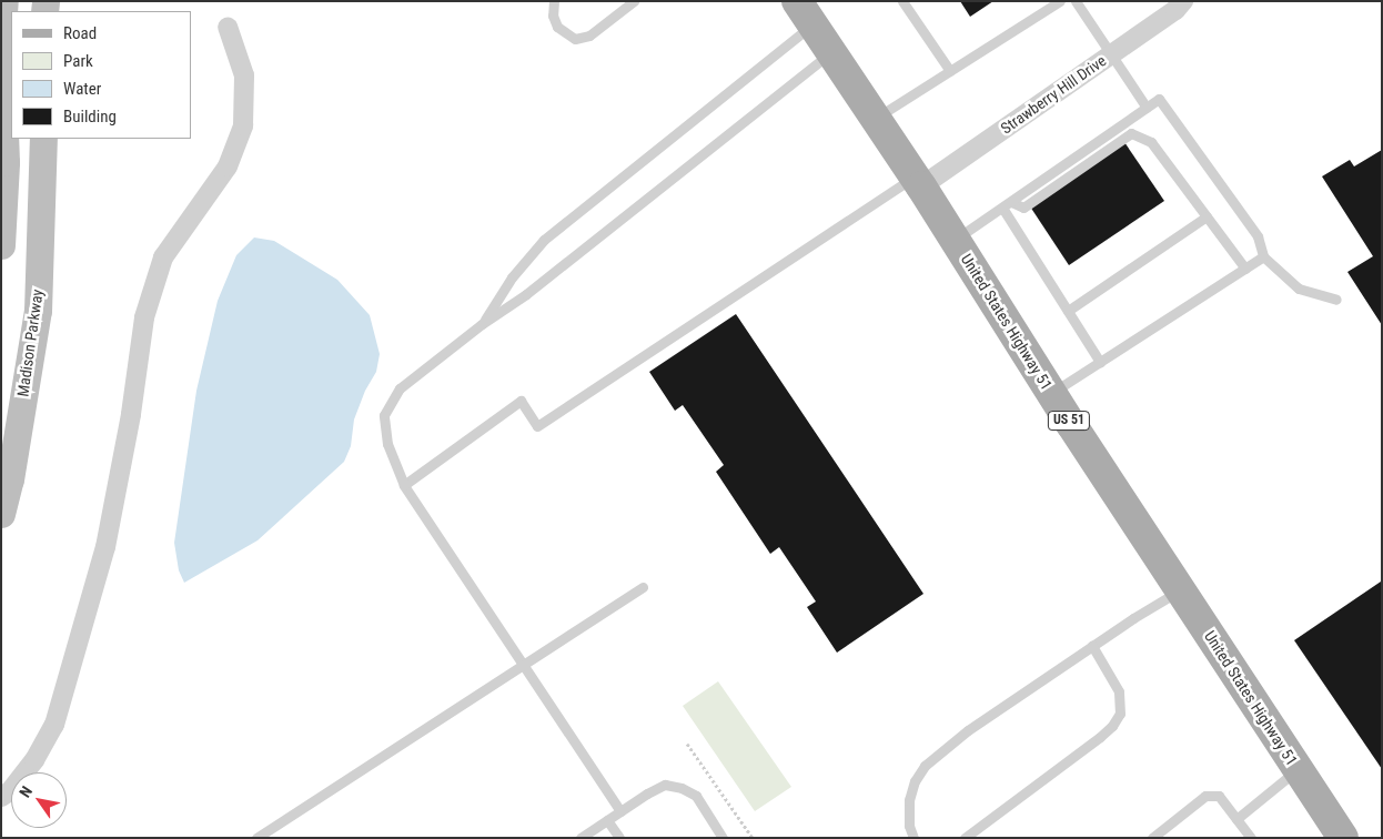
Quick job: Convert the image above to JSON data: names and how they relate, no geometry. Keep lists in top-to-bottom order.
{
  "streets": {
    "main road": ["United States Highway 51", "Madison Parkway", "US 51"],
    "street": ["Strawberry Hill Drive"]
  },
  "crossings": [
    ["Strawberry Hill Drive", "United States Highway 51"]
  ],
  "legend": [
    "Road",
    "Park",
    "Water",
    "Building"
  ],
  "north": "top left"
}
